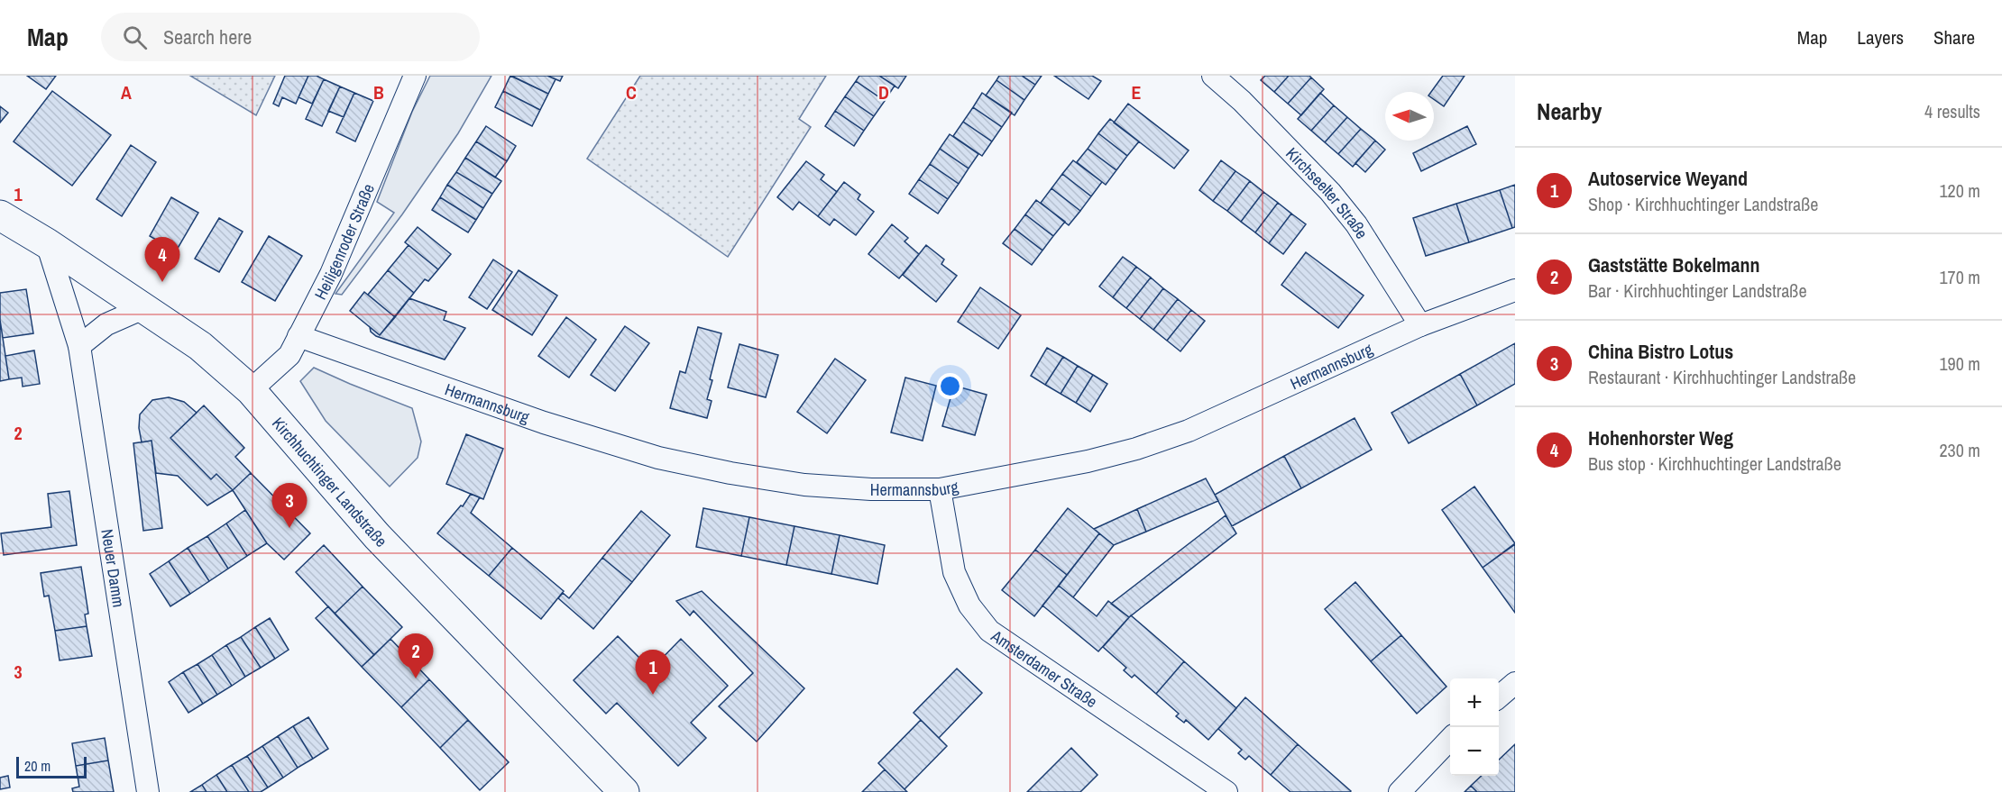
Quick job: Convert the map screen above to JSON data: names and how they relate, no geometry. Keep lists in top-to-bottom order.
{
  "streets": {
    "main road": ["Kirchhuchtinger Landstraße"],
    "street": [
      "Kirchseelter Straße",
      "Heiligenroder Straße",
      "Hermannsburg",
      "Neuer Damm",
      "Amsterdamer Straße"
    ]
  },
  "crossings": [
    ["Kirchseelter Straße", "Hermannsburg"],
    ["Heiligenroder Straße", "Hermannsburg"],
    ["Heiligenroder Straße", "Kirchhuchtinger Landstraße"],
    ["Hermannsburg", "Amsterdamer Straße"],
    ["Kirchhuchtinger Landstraße", "Neuer Damm"]
  ],
  "scale_bar": "20 m",
  "north": "left",
  "page": {
    "header": "Map",
    "search": "Search here",
    "nav": ["Map", "Layers", "Share"],
    "heading": ["Nearby", "4 results"],
    "list": [
      {
        "mark": "1",
        "name": "Autoservice Weyand",
        "note": "Shop · Kirchhuchtinger Landstraße",
        "value": "120 m"
      },
      {
        "mark": "2",
        "name": "Gaststätte Bokelmann",
        "note": "Bar · Kirchhuchtinger Landstraße",
        "value": "170 m"
      },
      {
        "mark": "3",
        "name": "China Bistro Lotus",
        "note": "Restaurant · Kirchhuchtinger Landstraße",
        "value": "190 m"
      },
      {
        "mark": "4",
        "name": "Hohenhorster Weg",
        "note": "Bus stop · Kirchhuchtinger Landstraße",
        "value": "230 m"
      }
    ],
    "pins": [
      "4",
      "3",
      "2",
      "1"
    ],
    "map_buttons": ["+", "−"],
    "scale": "20 m"
  },
  "grid": {
    "columns": [
      "A",
      "B",
      "C",
      "D",
      "E"
    ],
    "rows": ["1", "2", "3"]
  }
}
